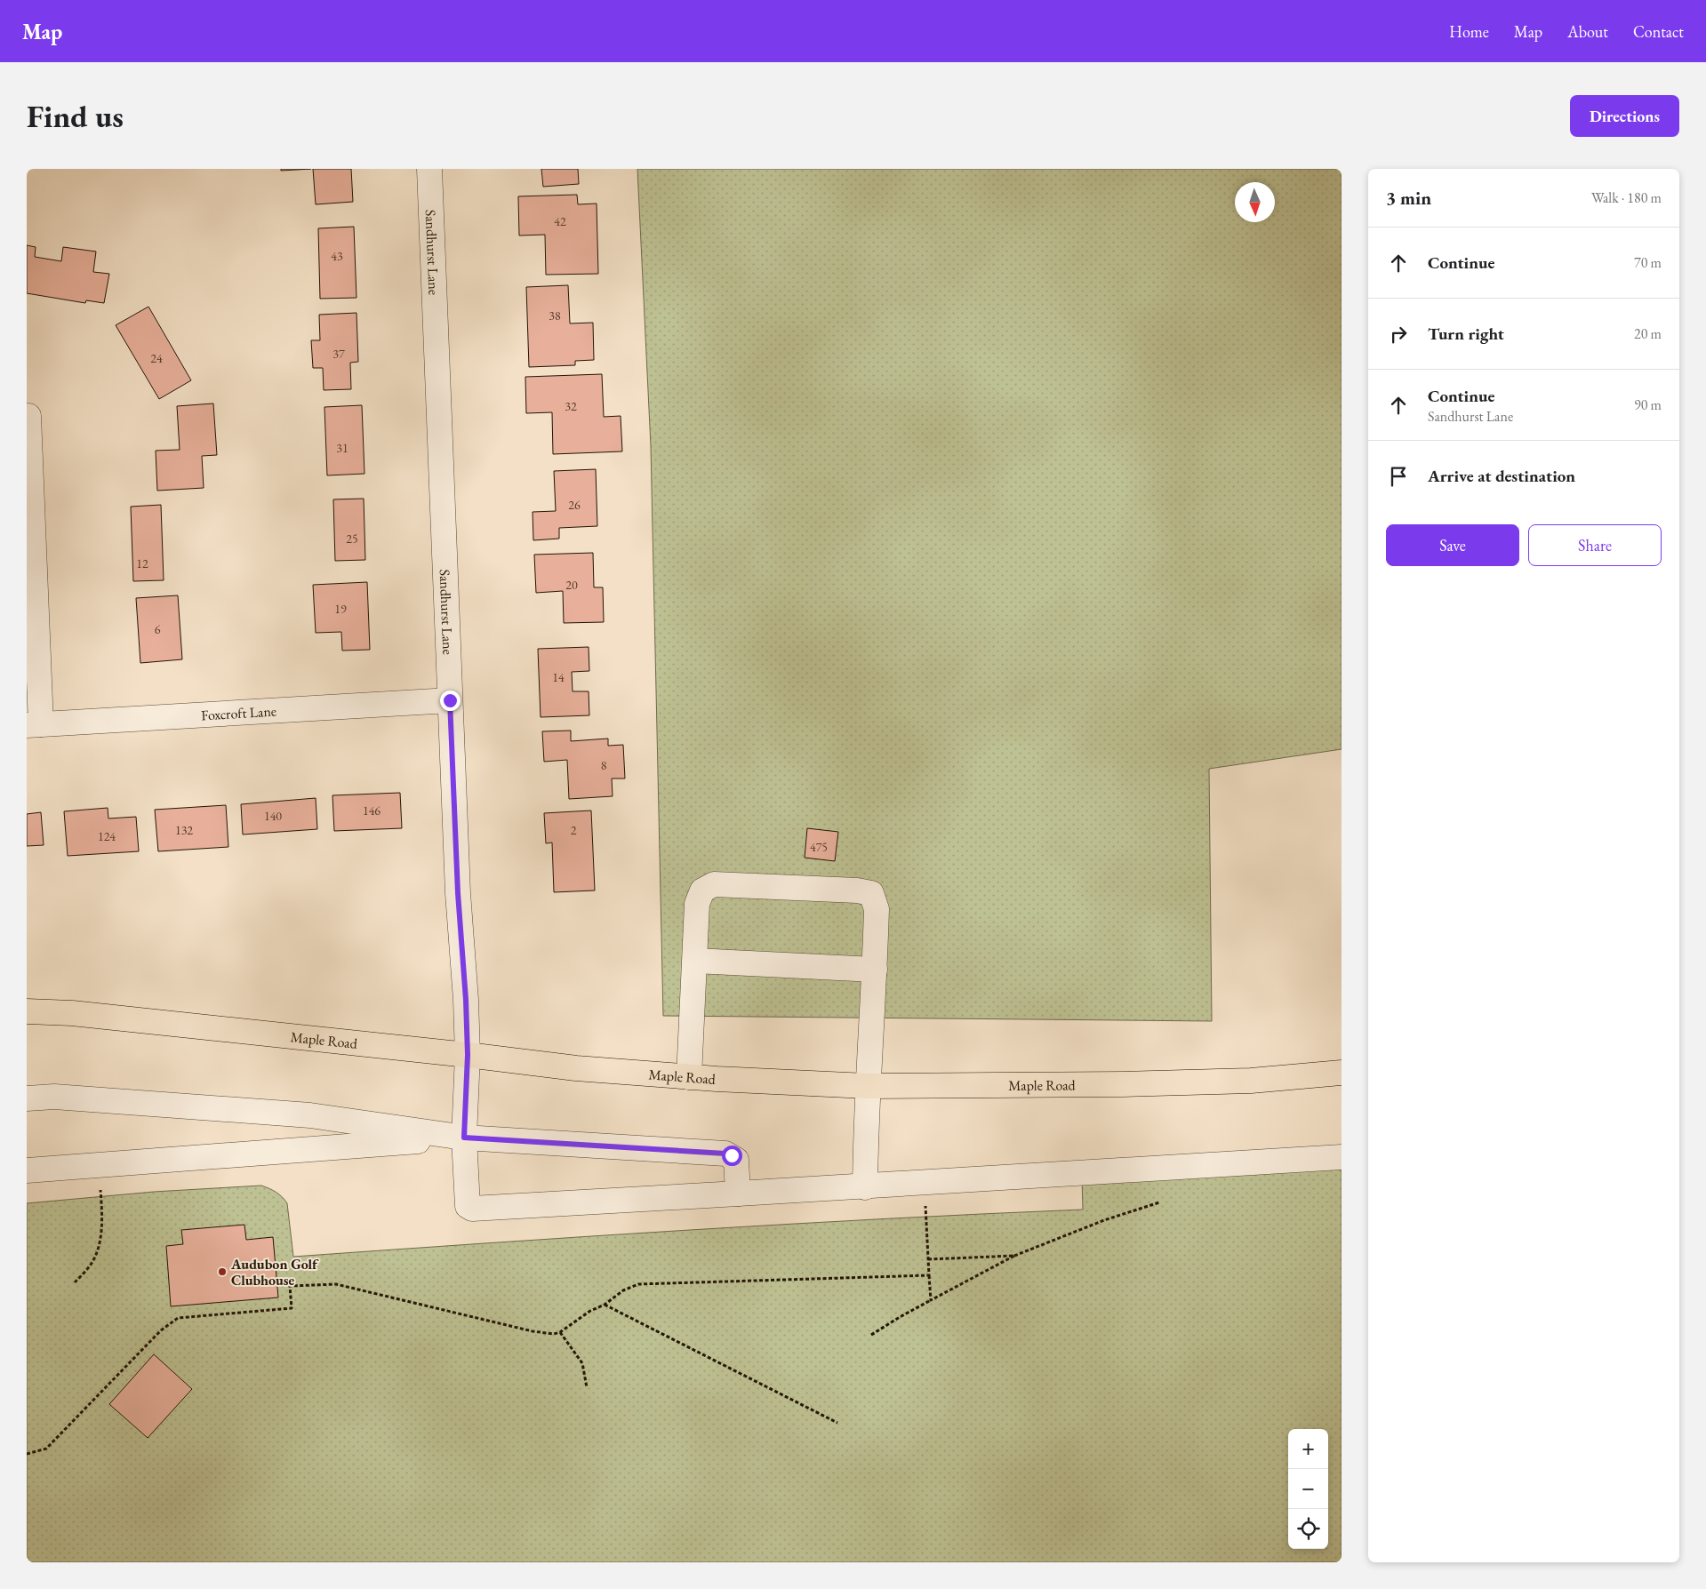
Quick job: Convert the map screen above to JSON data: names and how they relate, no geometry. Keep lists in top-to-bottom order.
{
  "streets": {
    "main road": ["Maple Road"],
    "street": ["Sandhurst Lane", "Foxcroft Lane"]
  },
  "crossings": [
    ["Sandhurst Lane", "Foxcroft Lane"],
    ["Sandhurst Lane", "Maple Road"]
  ],
  "places": ["Audubon Golf Clubhouse"],
  "house_numbers": [
    "42",
    "43",
    "38",
    "37",
    "24",
    "32",
    "31",
    "26",
    "25",
    "12",
    "20",
    "19",
    "6",
    "14",
    "8",
    "146",
    "140",
    "132",
    "2",
    "124",
    "475"
  ],
  "north": "bottom",
  "page": {
    "header": "Map",
    "nav": [
      "Home",
      "Map",
      "About",
      "Contact"
    ],
    "buttons": [
      "Directions",
      ["Save", "Share"]
    ],
    "title": "Find us",
    "heading": ["3 min", "Walk · 180 m"],
    "list": [
      ["Continue", "70 m"],
      ["Turn right", "20 m"],
      ["Continue", "Sandhurst Lane", "90 m"],
      "Arrive at destination"
    ],
    "map_buttons": ["+", "−"]
  }
}
